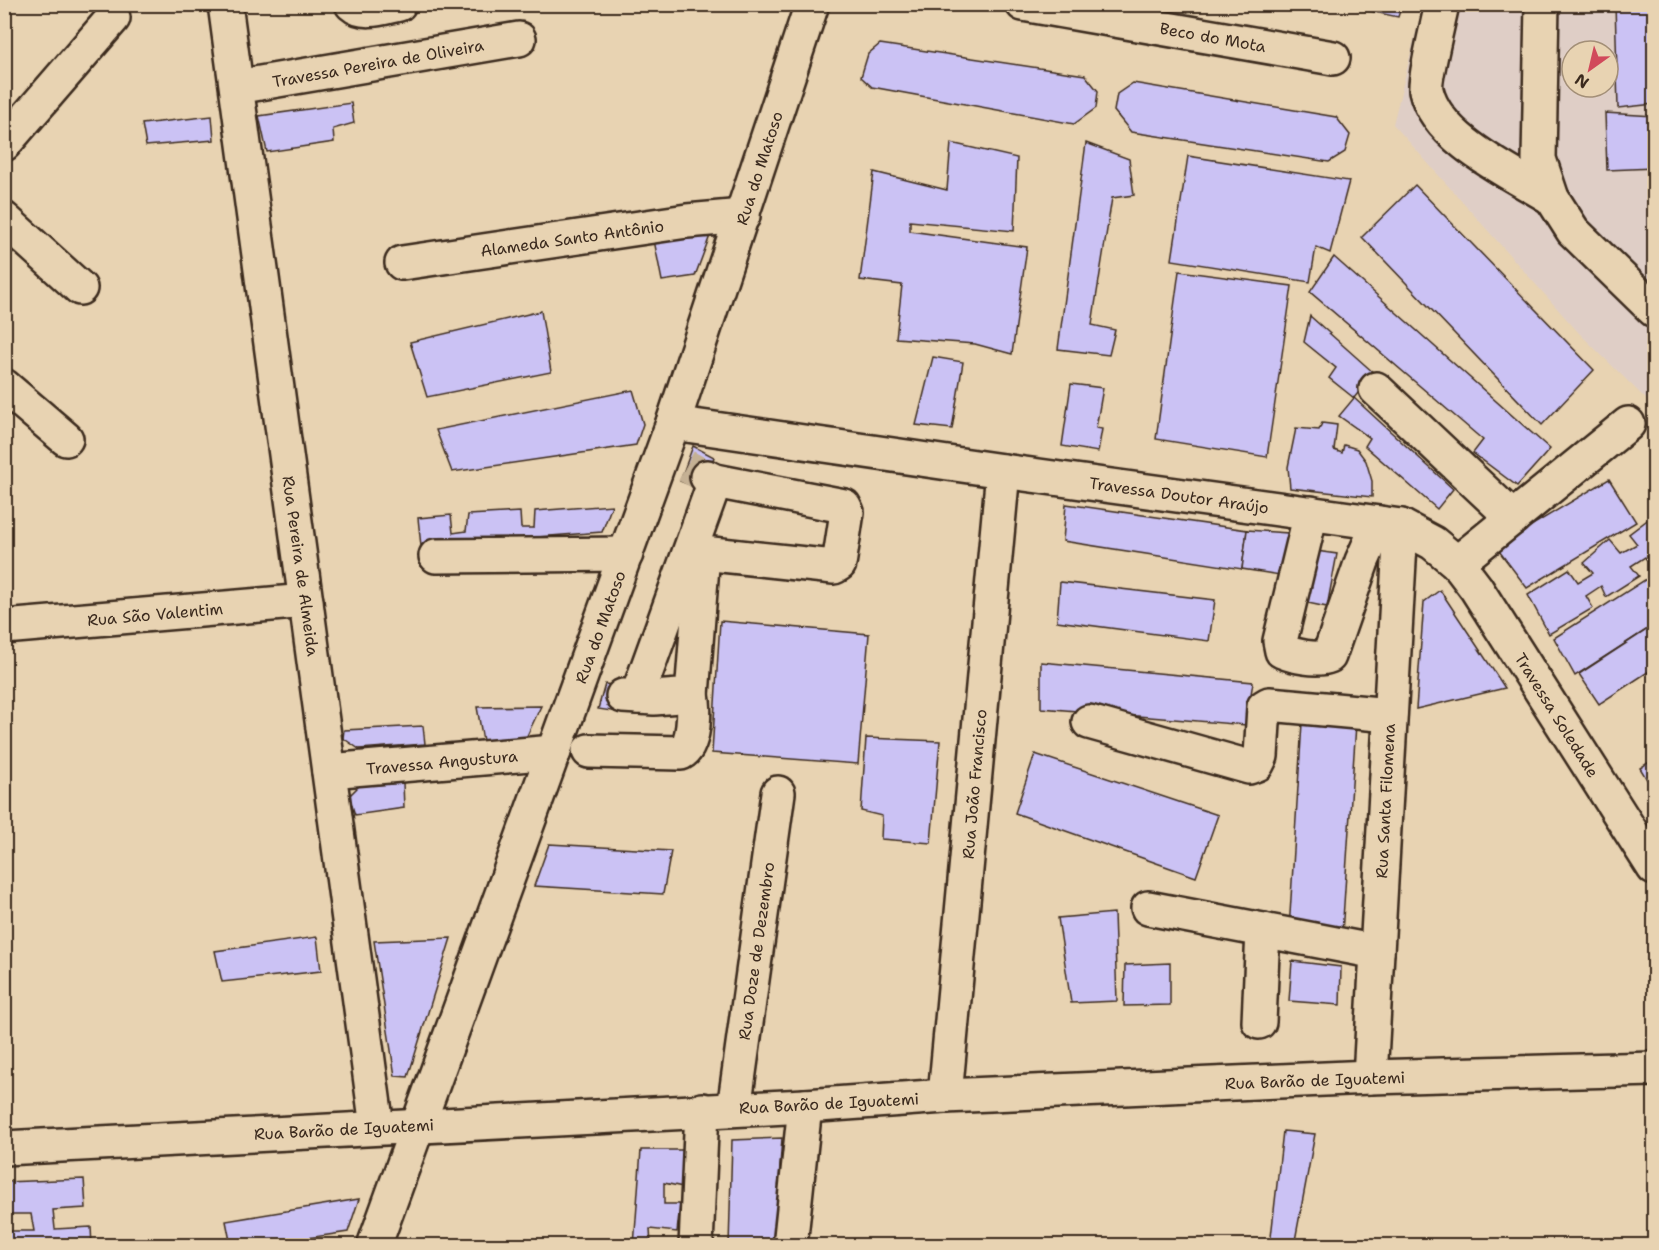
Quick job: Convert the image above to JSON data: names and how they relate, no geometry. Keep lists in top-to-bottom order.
{
  "streets": {
    "street": [
      "Beco do Mota",
      "Travessa Pereira de Oliveira",
      "Rua do Matoso",
      "Alameda Santo Antônio",
      "Travessa Doutor Araújo",
      "Rua Pereira de Almeida",
      "Rua São Valentim",
      "Travessa Soledade",
      "Travessa Angustura",
      "Rua João Francisco",
      "Rua Santa Filomena",
      "Rua Doze de Dezembro",
      "Rua Barão de Iguatemi"
    ]
  },
  "crossings": [
    ["Travessa Pereira de Oliveira", "Rua Pereira de Almeida"],
    ["Rua do Matoso", "Alameda Santo Antônio"],
    ["Rua do Matoso", "Travessa Doutor Araújo"],
    ["Rua do Matoso", "Travessa Angustura"],
    ["Rua do Matoso", "Rua Barão de Iguatemi"],
    ["Travessa Doutor Araújo", "Travessa Soledade"],
    ["Travessa Doutor Araújo", "Rua João Francisco"],
    ["Travessa Doutor Araújo", "Rua Santa Filomena"],
    ["Rua Pereira de Almeida", "Rua São Valentim"],
    ["Rua Pereira de Almeida", "Travessa Angustura"],
    ["Rua Pereira de Almeida", "Rua Barão de Iguatemi"],
    ["Rua João Francisco", "Rua Barão de Iguatemi"],
    ["Rua Santa Filomena", "Rua Barão de Iguatemi"],
    ["Rua Doze de Dezembro", "Rua Barão de Iguatemi"]
  ],
  "north": "bottom left"
}
